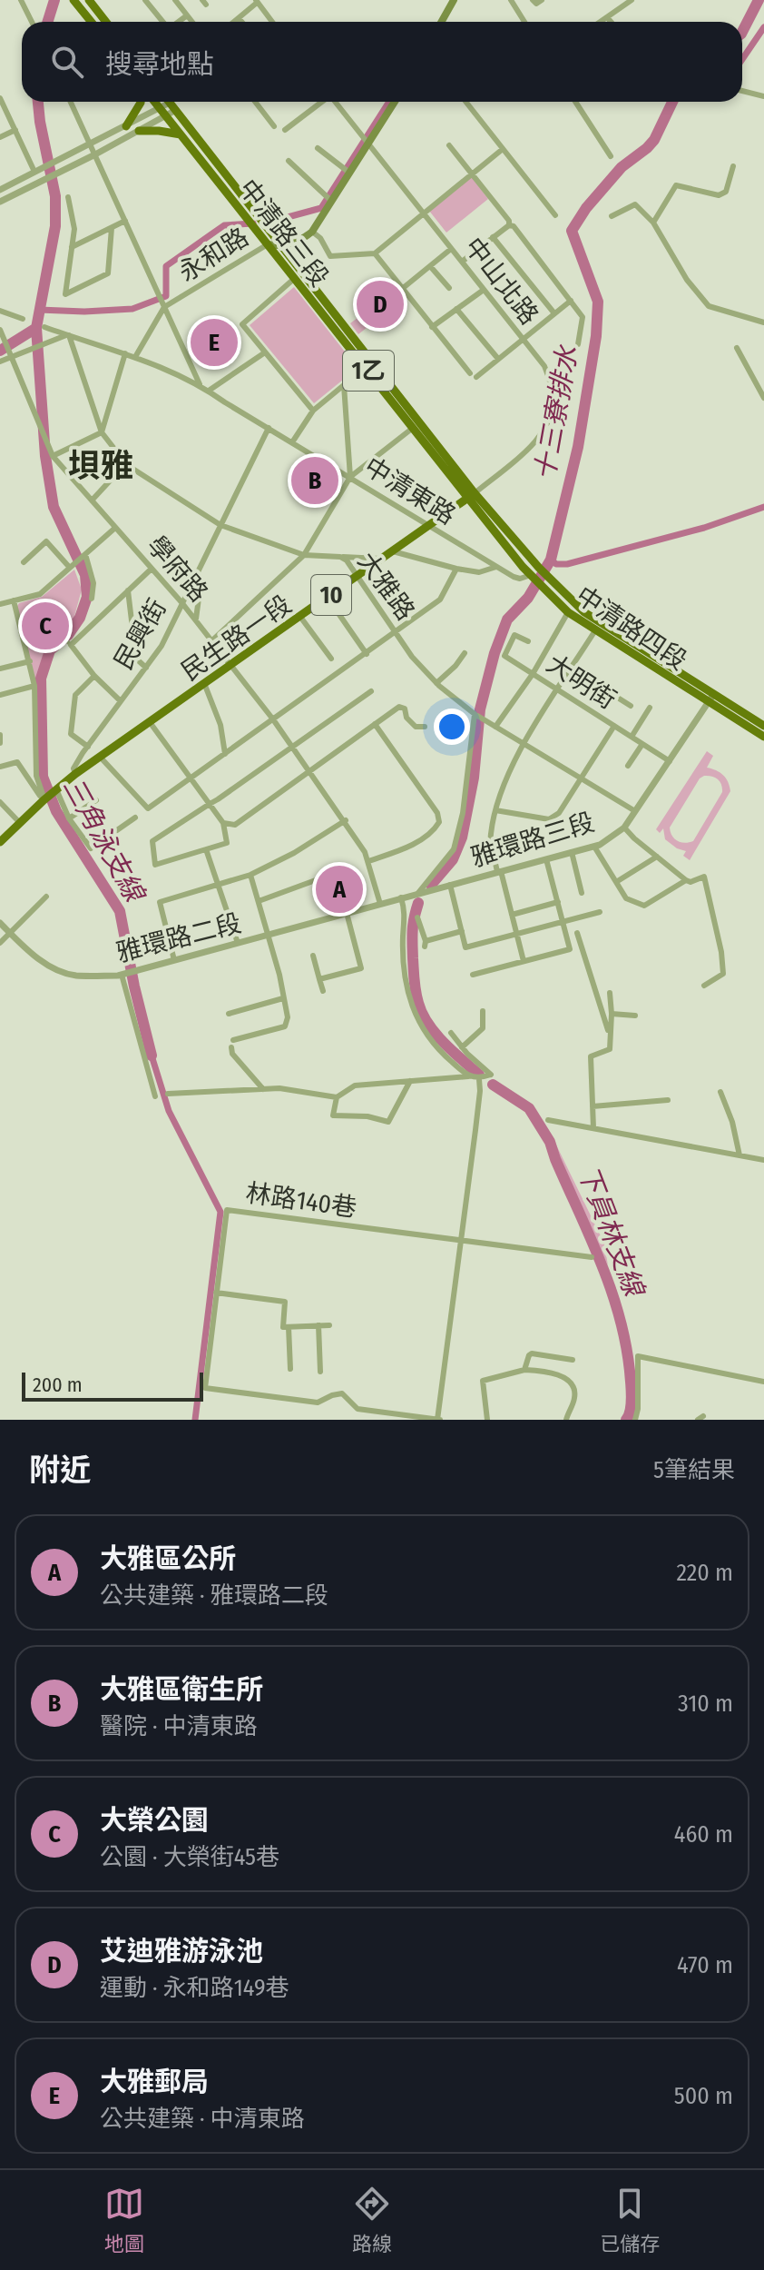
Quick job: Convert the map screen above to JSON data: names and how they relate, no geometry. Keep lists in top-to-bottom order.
{
  "streets": {
    "main road": [
      "中清路三段",
      "永和路",
      "1乙",
      "10",
      "中清路四段",
      "民生路一段"
    ],
    "street": [
      "中山北路",
      "中清東路",
      "學府路",
      "大雅路",
      "民興街",
      "大明街",
      "雅環路三段",
      "雅環路二段",
      "林路140巷"
    ]
  },
  "crossings": [
    ["中清路三段", "永和路"],
    ["中清路三段", "中山北路"],
    ["中清路三段", "中清路四段"],
    ["中清路三段", "民生路一段"],
    ["永和路", "中清東路"],
    ["中山北路", "中清路四段"],
    ["中山北路", "民生路一段"],
    ["中清東路", "大雅路"],
    ["中清東路", "中清路四段"],
    ["中清東路", "民興街"],
    ["中清東路", "民生路一段"],
    ["學府路", "民興街"],
    ["學府路", "民生路一段"],
    ["學府路", "雅環路三段"],
    ["學府路", "雅環路二段"],
    ["大雅路", "民興街"],
    ["大雅路", "民生路一段"],
    ["大雅路", "雅環路三段"],
    ["10", "民生路一段"],
    ["中清路四段", "民生路一段"],
    ["中清路四段", "雅環路三段"],
    ["民興街", "民生路一段"],
    ["大明街", "雅環路三段"],
    ["雅環路三段", "雅環路二段"]
  ],
  "districts": ["垻雅"],
  "water": ["十三寮排水", "三角泳支線", "下員林支線"],
  "scale_bar": "200 m",
  "page": {
    "search": "搜尋地點",
    "pins": [
      "D",
      "E",
      "B",
      "C",
      "A"
    ],
    "scale": "200 m",
    "heading": ["附近", "5筆結果"],
    "list": [
      {
        "mark": "A",
        "name": "大雅區公所",
        "note": "公共建築 · 雅環路二段",
        "value": "220 m"
      },
      {
        "mark": "B",
        "name": "大雅區衛生所",
        "note": "醫院 · 中清東路",
        "value": "310 m"
      },
      {
        "mark": "C",
        "name": "大榮公園",
        "note": "公園 · 大榮街45巷",
        "value": "460 m"
      },
      {
        "mark": "D",
        "name": "艾迪雅游泳池",
        "note": "運動 · 永和路149巷",
        "value": "470 m"
      },
      {
        "mark": "E",
        "name": "大雅郵局",
        "note": "公共建築 · 中清東路",
        "value": "500 m"
      }
    ],
    "nav": ["地圖", "路線", "已儲存"]
  }
}
